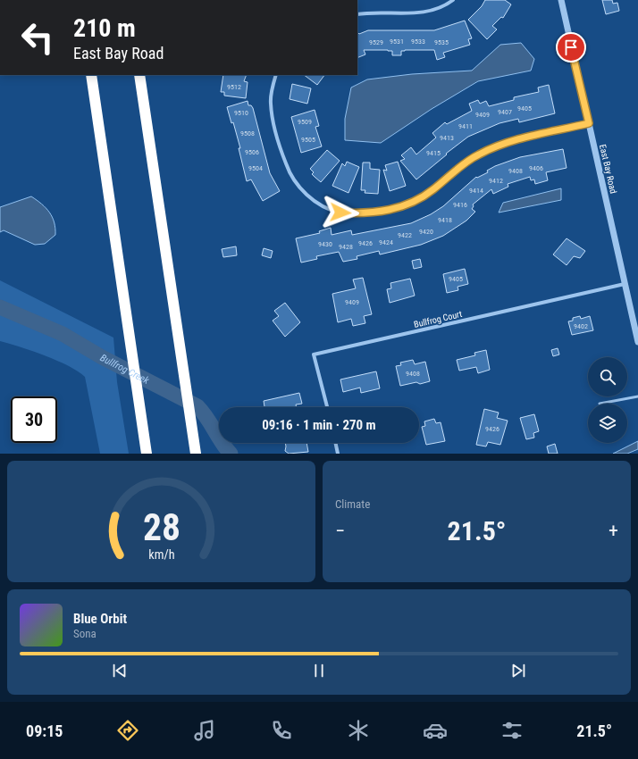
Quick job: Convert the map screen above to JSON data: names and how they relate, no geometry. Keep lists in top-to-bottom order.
{
  "streets": {
    "street": ["East Bay Road", "Bullfrog Court"]
  },
  "crossings": [
    ["East Bay Road", "Bullfrog Court"]
  ],
  "water": ["Bullfrog Creek"],
  "house_numbers": [
    "9531",
    "9533",
    "9529",
    "9535",
    "9512",
    "9405",
    "9407",
    "9510",
    "9409",
    "9509",
    "9411",
    "9508",
    "9413",
    "9505",
    "9506",
    "9415",
    "9504",
    "9406",
    "9408",
    "9412",
    "9414",
    "9416",
    "9418",
    "9420",
    "9422",
    "9424",
    "9426",
    "9430",
    "9428",
    "9405",
    "9409",
    "9402",
    "9408",
    "9426"
  ],
  "page": {
    "turn": ["210 m", "East Bay Road"],
    "limit": "30",
    "trip": "09:16 · 1 min · 270 m",
    "tile": "Climate",
    "heat": ["−", "21.5°", "+"],
    "song": ["Blue Orbit", "Sona"],
    "tabs": ["09:15", "21.5°"],
    "gauge": ["28", "km/h"]
  }
}
